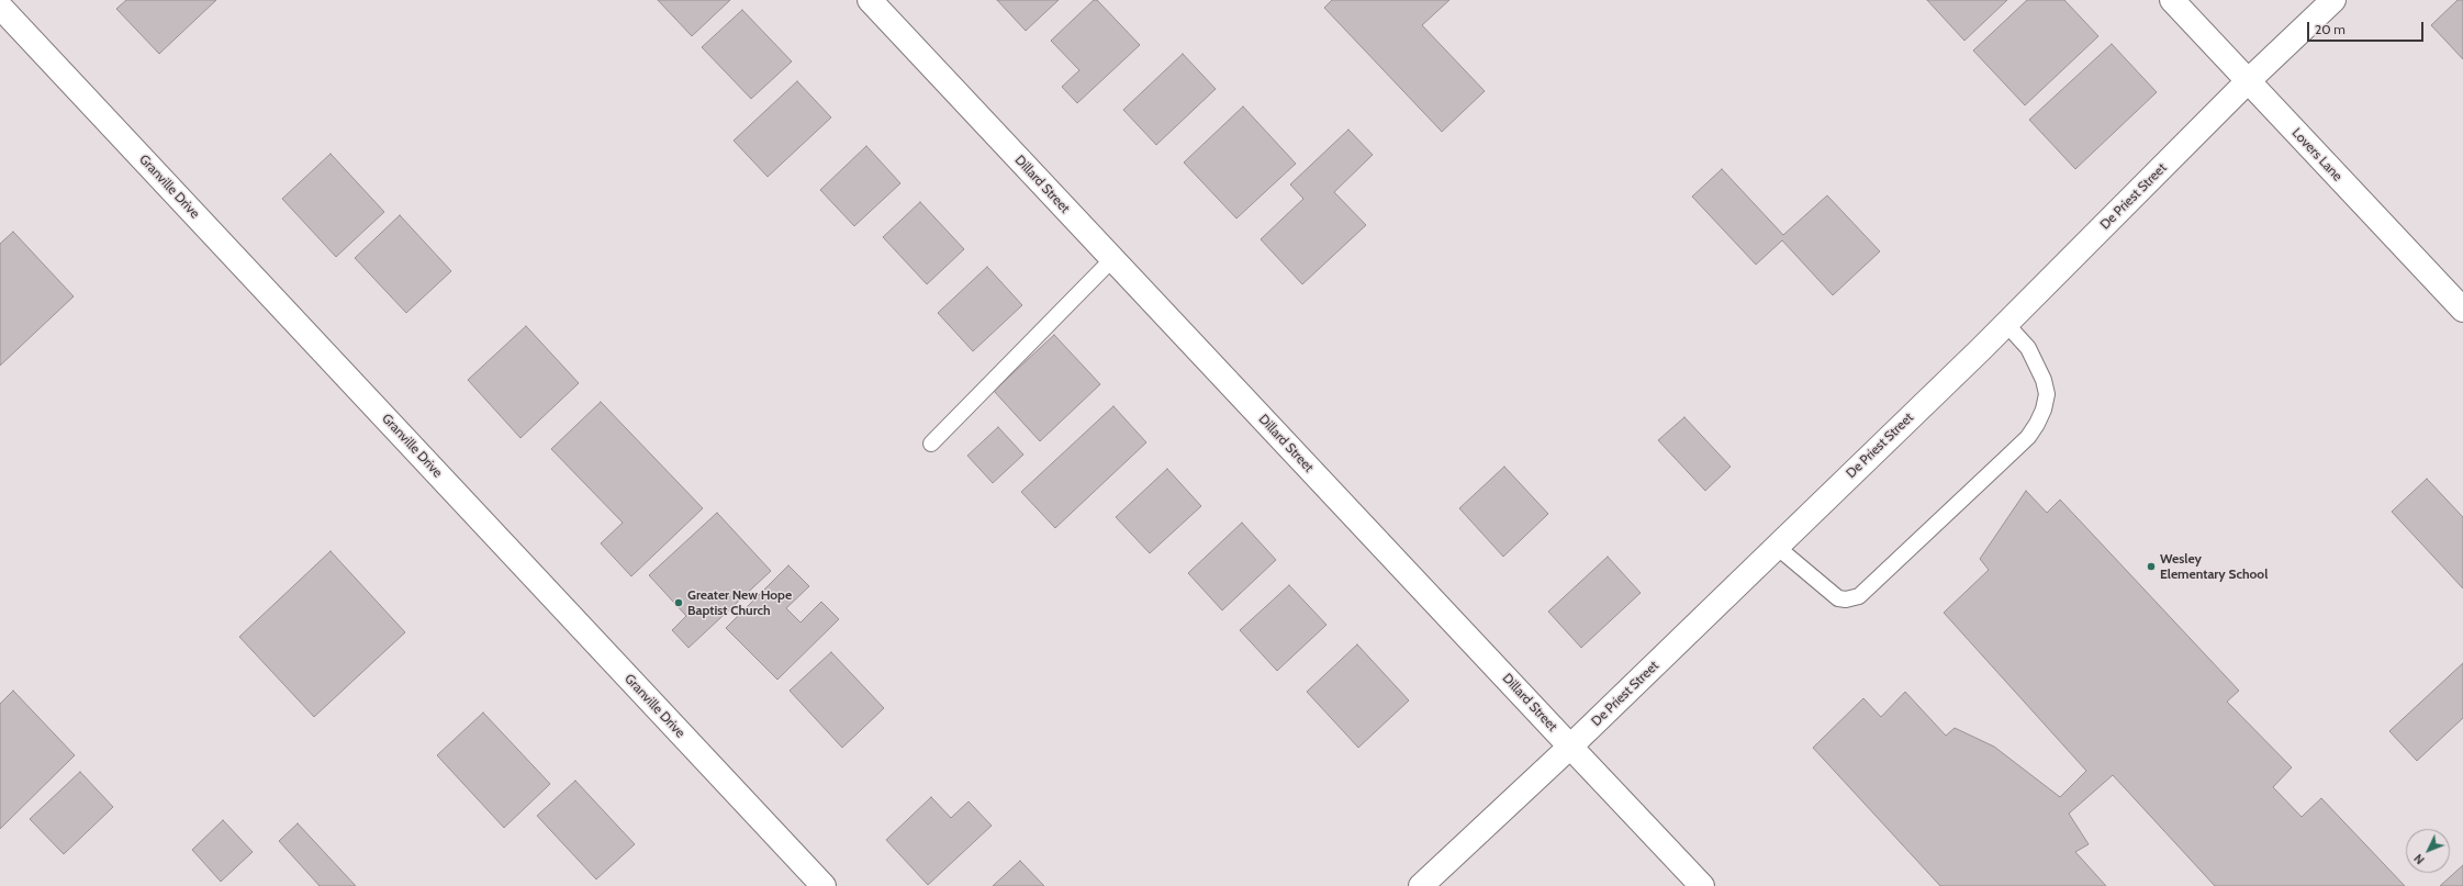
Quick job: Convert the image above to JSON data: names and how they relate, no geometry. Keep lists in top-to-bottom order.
{
  "streets": {
    "street": [
      "Lovers Lane",
      "Dillard Street",
      "Granville Drive",
      "De Priest Street"
    ]
  },
  "crossings": [
    ["Lovers Lane", "De Priest Street"],
    ["Dillard Street", "De Priest Street"]
  ],
  "places": ["Wesley Elementary School", "Greater New Hope Baptist Church"],
  "scale_bar": "20 m",
  "north": "bottom left"
}
